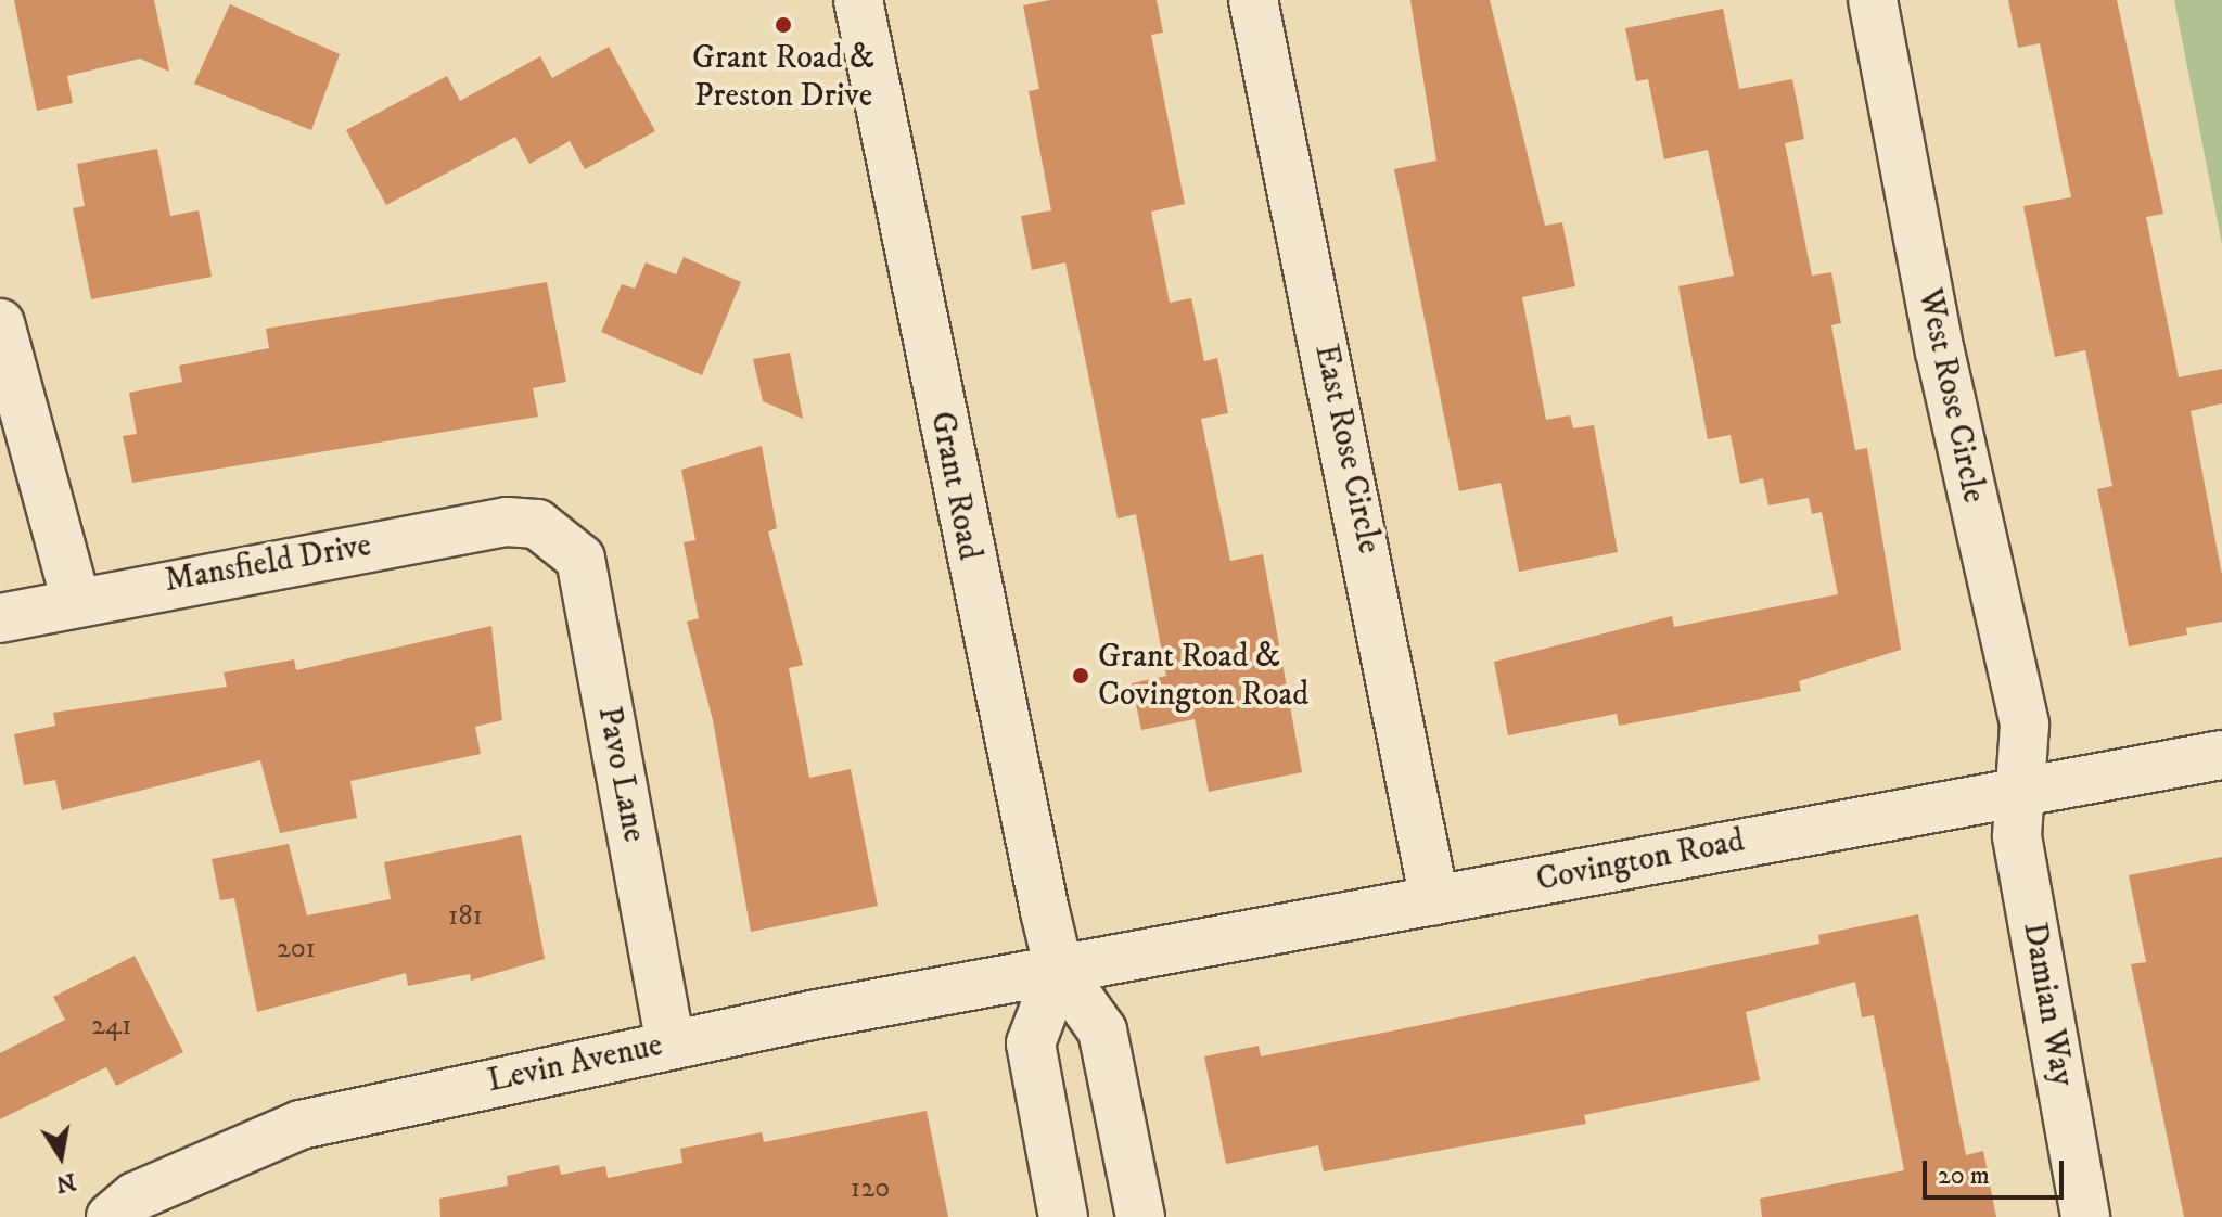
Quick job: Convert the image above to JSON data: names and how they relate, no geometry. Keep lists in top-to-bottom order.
{
  "streets": {
    "street": [
      "West Rose Circle",
      "East Rose Circle",
      "Grant Road",
      "Mansfield Drive",
      "Pavo Lane",
      "Covington Road",
      "Damian Way",
      "Levin Avenue"
    ]
  },
  "crossings": [
    ["West Rose Circle", "Covington Road"],
    ["West Rose Circle", "Damian Way"],
    ["East Rose Circle", "Covington Road"],
    ["Grant Road", "Covington Road"],
    ["Grant Road", "Levin Avenue"],
    ["Mansfield Drive", "Pavo Lane"],
    ["Pavo Lane", "Levin Avenue"],
    ["Covington Road", "Damian Way"],
    ["Covington Road", "Levin Avenue"]
  ],
  "places": ["Grant Road & Preston Drive", "Grant Road & Covington Road"],
  "house_numbers": [
    "181",
    "201",
    "241",
    "120"
  ],
  "scale_bar": "20 m",
  "north": "bottom"
}
